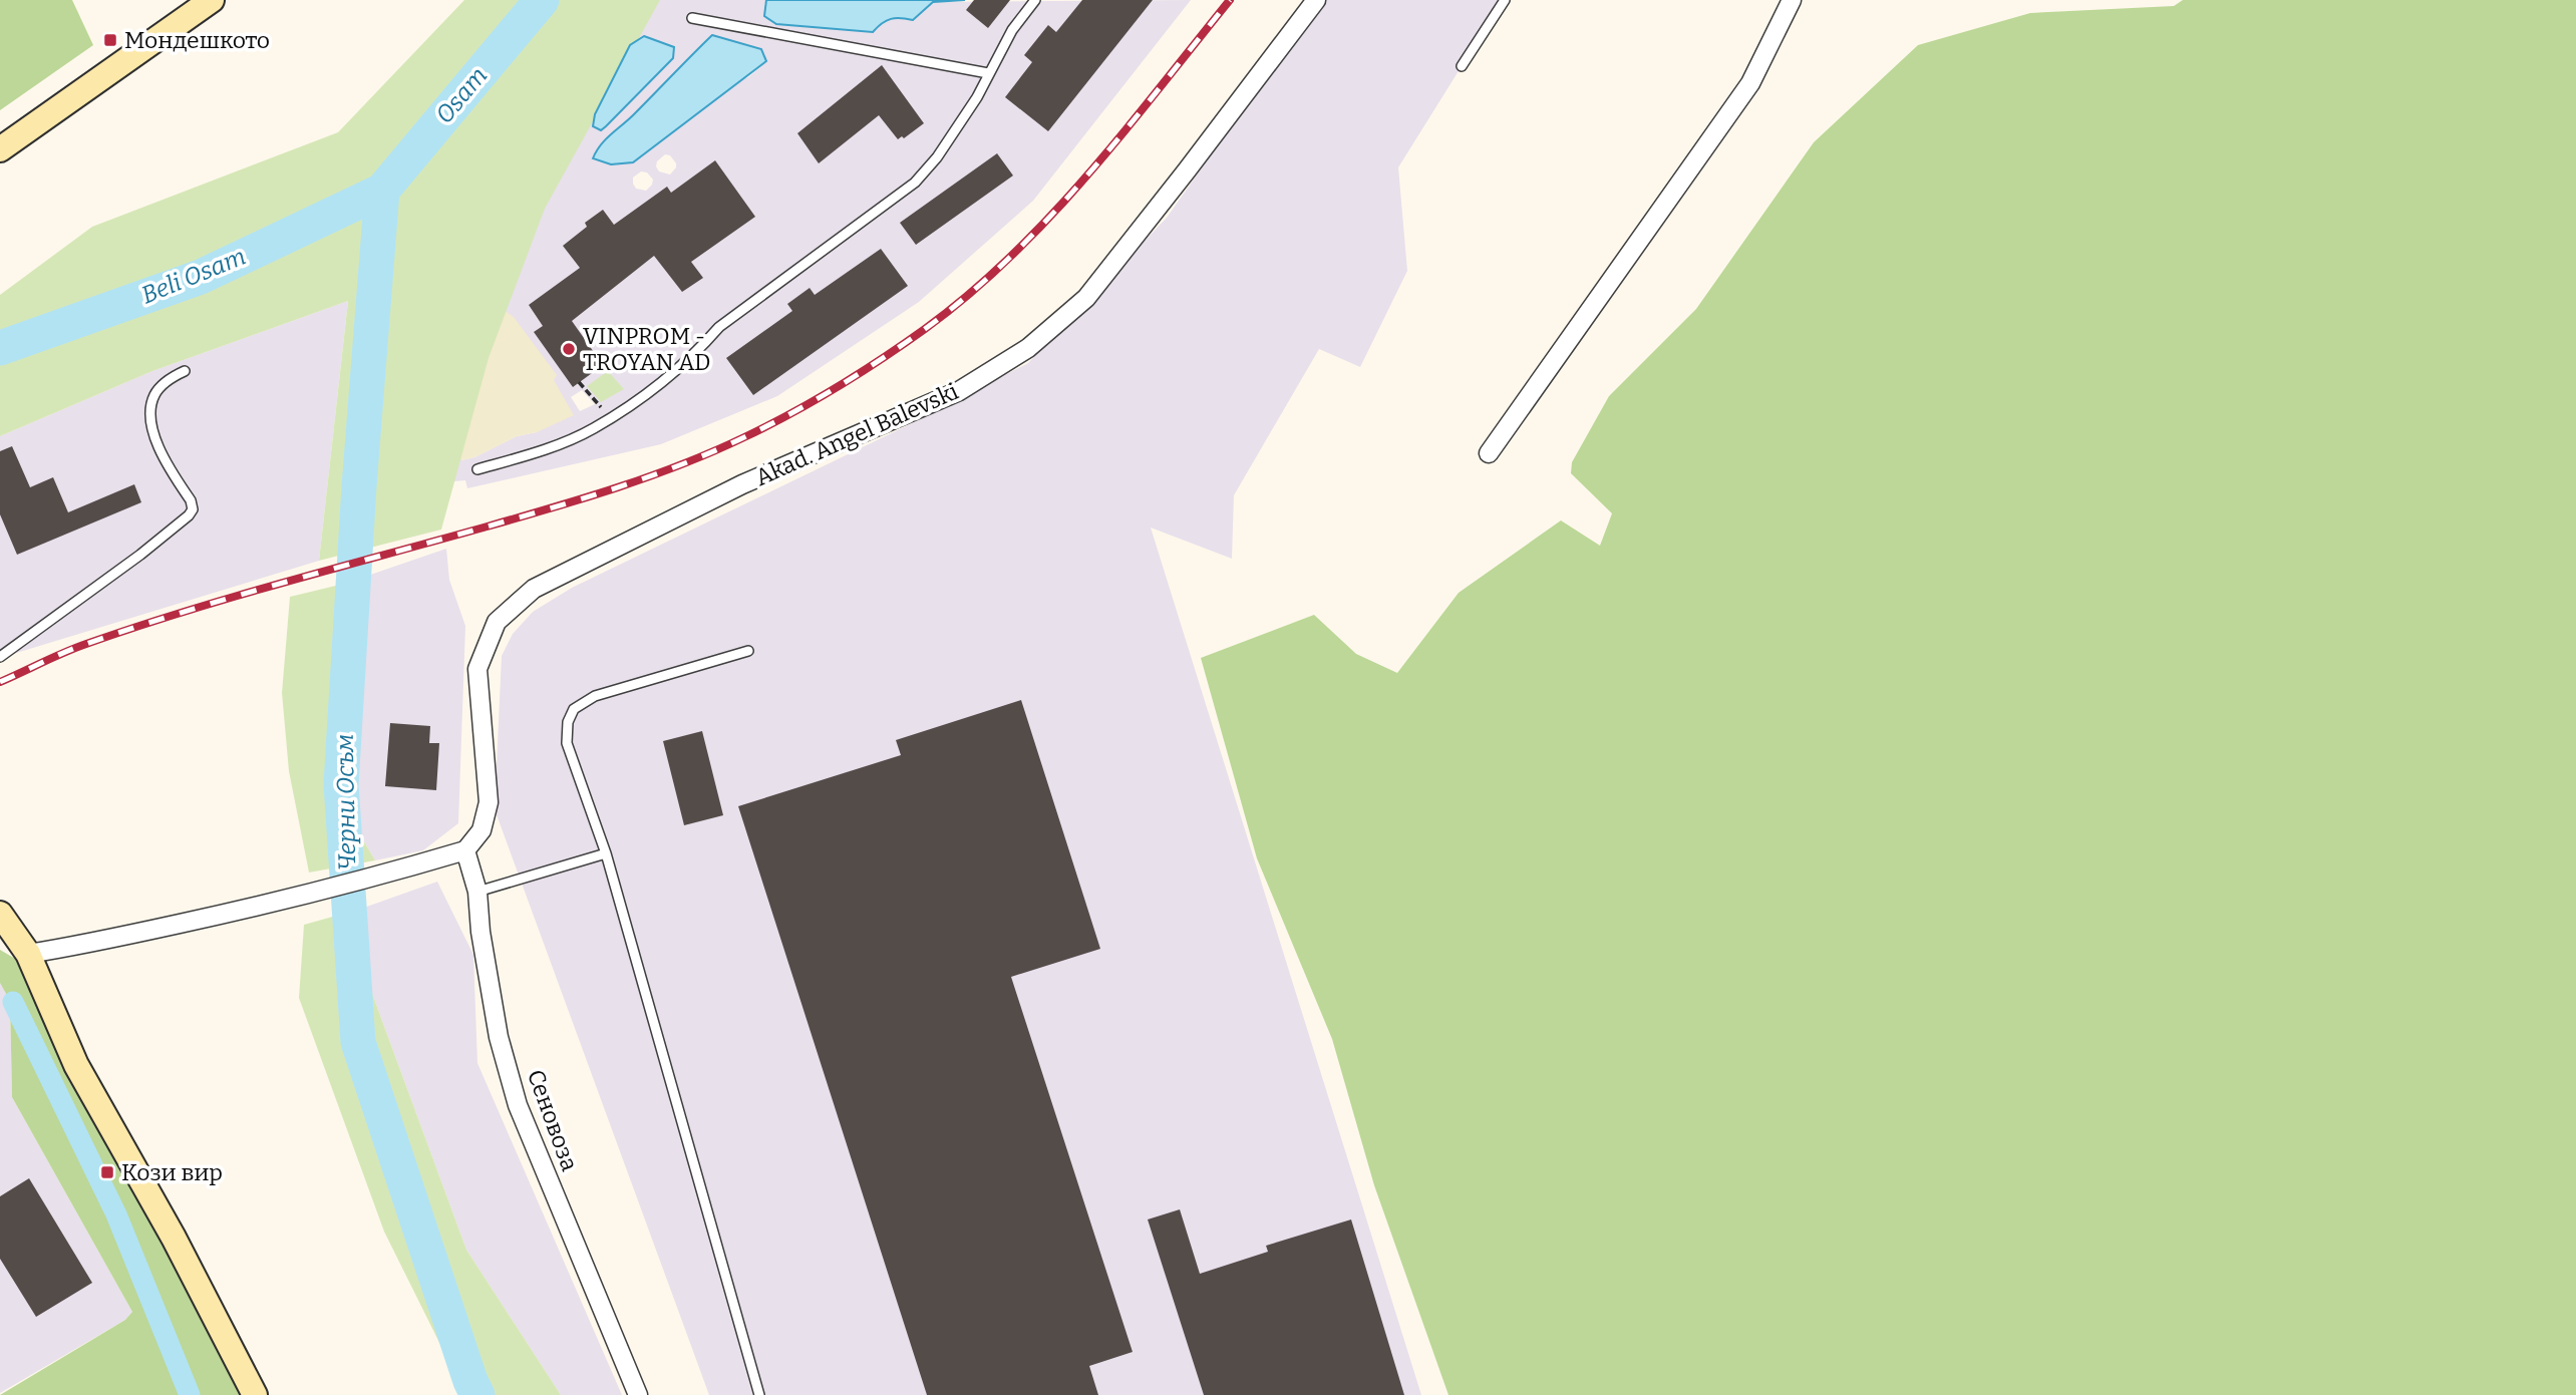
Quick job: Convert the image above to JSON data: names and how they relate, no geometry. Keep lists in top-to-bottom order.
{
  "streets": {
    "street": ["Akad. Angel Balevski", "Сеновоза"]
  },
  "crossings": [
    ["Akad. Angel Balevski", "Сеновоза"]
  ],
  "water": ["Osam", "Beli Osam", "Черни Осъм"],
  "places": {
    "transit": ["Мондешкото", "Кози вир"],
    "other": ["VINPROM - TROYAN AD"]
  }
}
